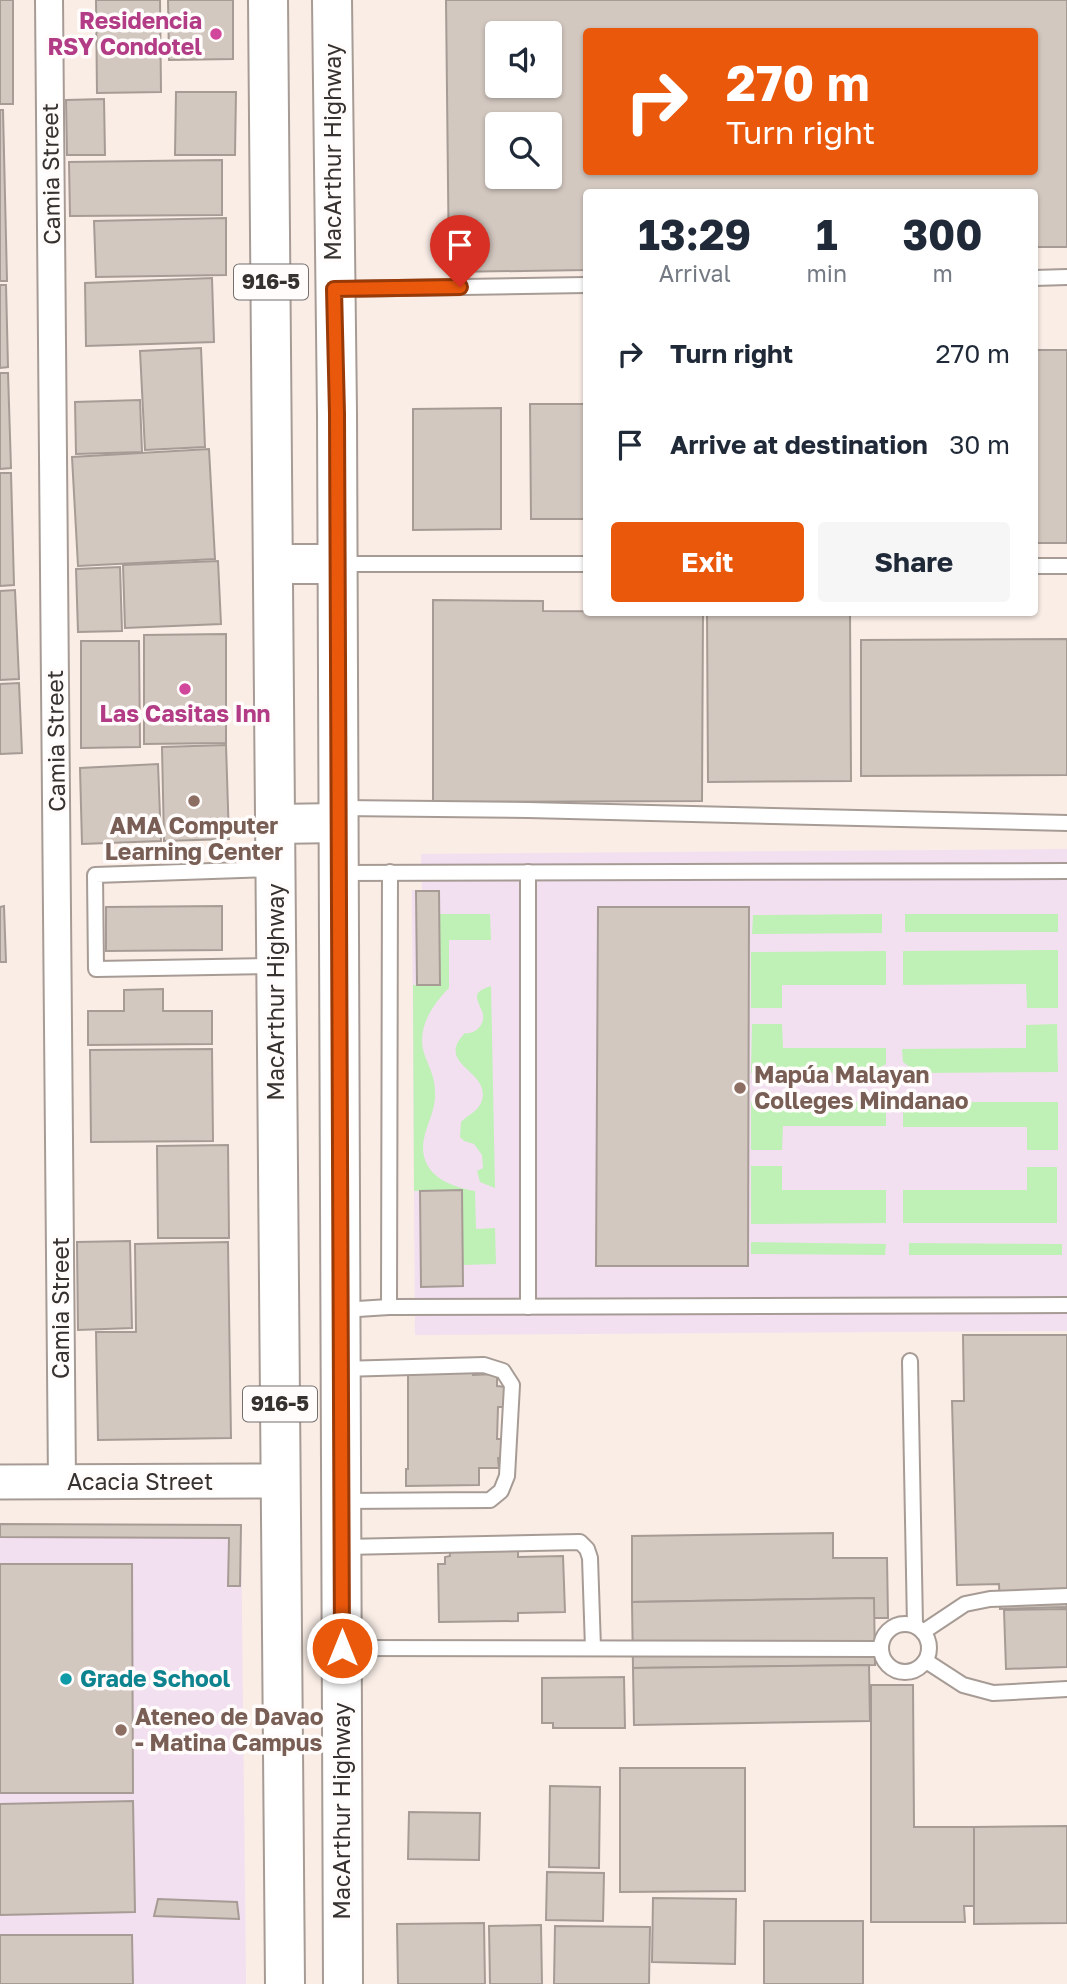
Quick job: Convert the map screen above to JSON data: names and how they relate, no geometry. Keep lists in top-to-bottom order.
{
  "streets": {
    "main road": ["MacArthur Highway", "916-5"],
    "street": ["Camia Street", "Acacia Street"]
  },
  "crossings": [
    ["MacArthur Highway", "Acacia Street"],
    ["Camia Street", "Acacia Street"]
  ],
  "places": [
    "Residencia RSY Condotel",
    "Las Casitas Inn",
    "AMA Computer Learning Center",
    "Mapúa Malayan Colleges Mindanao",
    "Grade School",
    "Ateneo de Davao - Matina Campus"
  ],
  "page": {
    "turn": ["270 m", "Turn right"],
    "eta": [
      "13:29",
      "Arrival",
      "1",
      "min",
      "300",
      "m"
    ],
    "list": [
      {
        "name": "Turn right",
        "value": "270 m"
      },
      {
        "name": "Arrive at destination",
        "value": "30 m"
      }
    ],
    "buttons": ["Exit", "Share"]
  }
}
